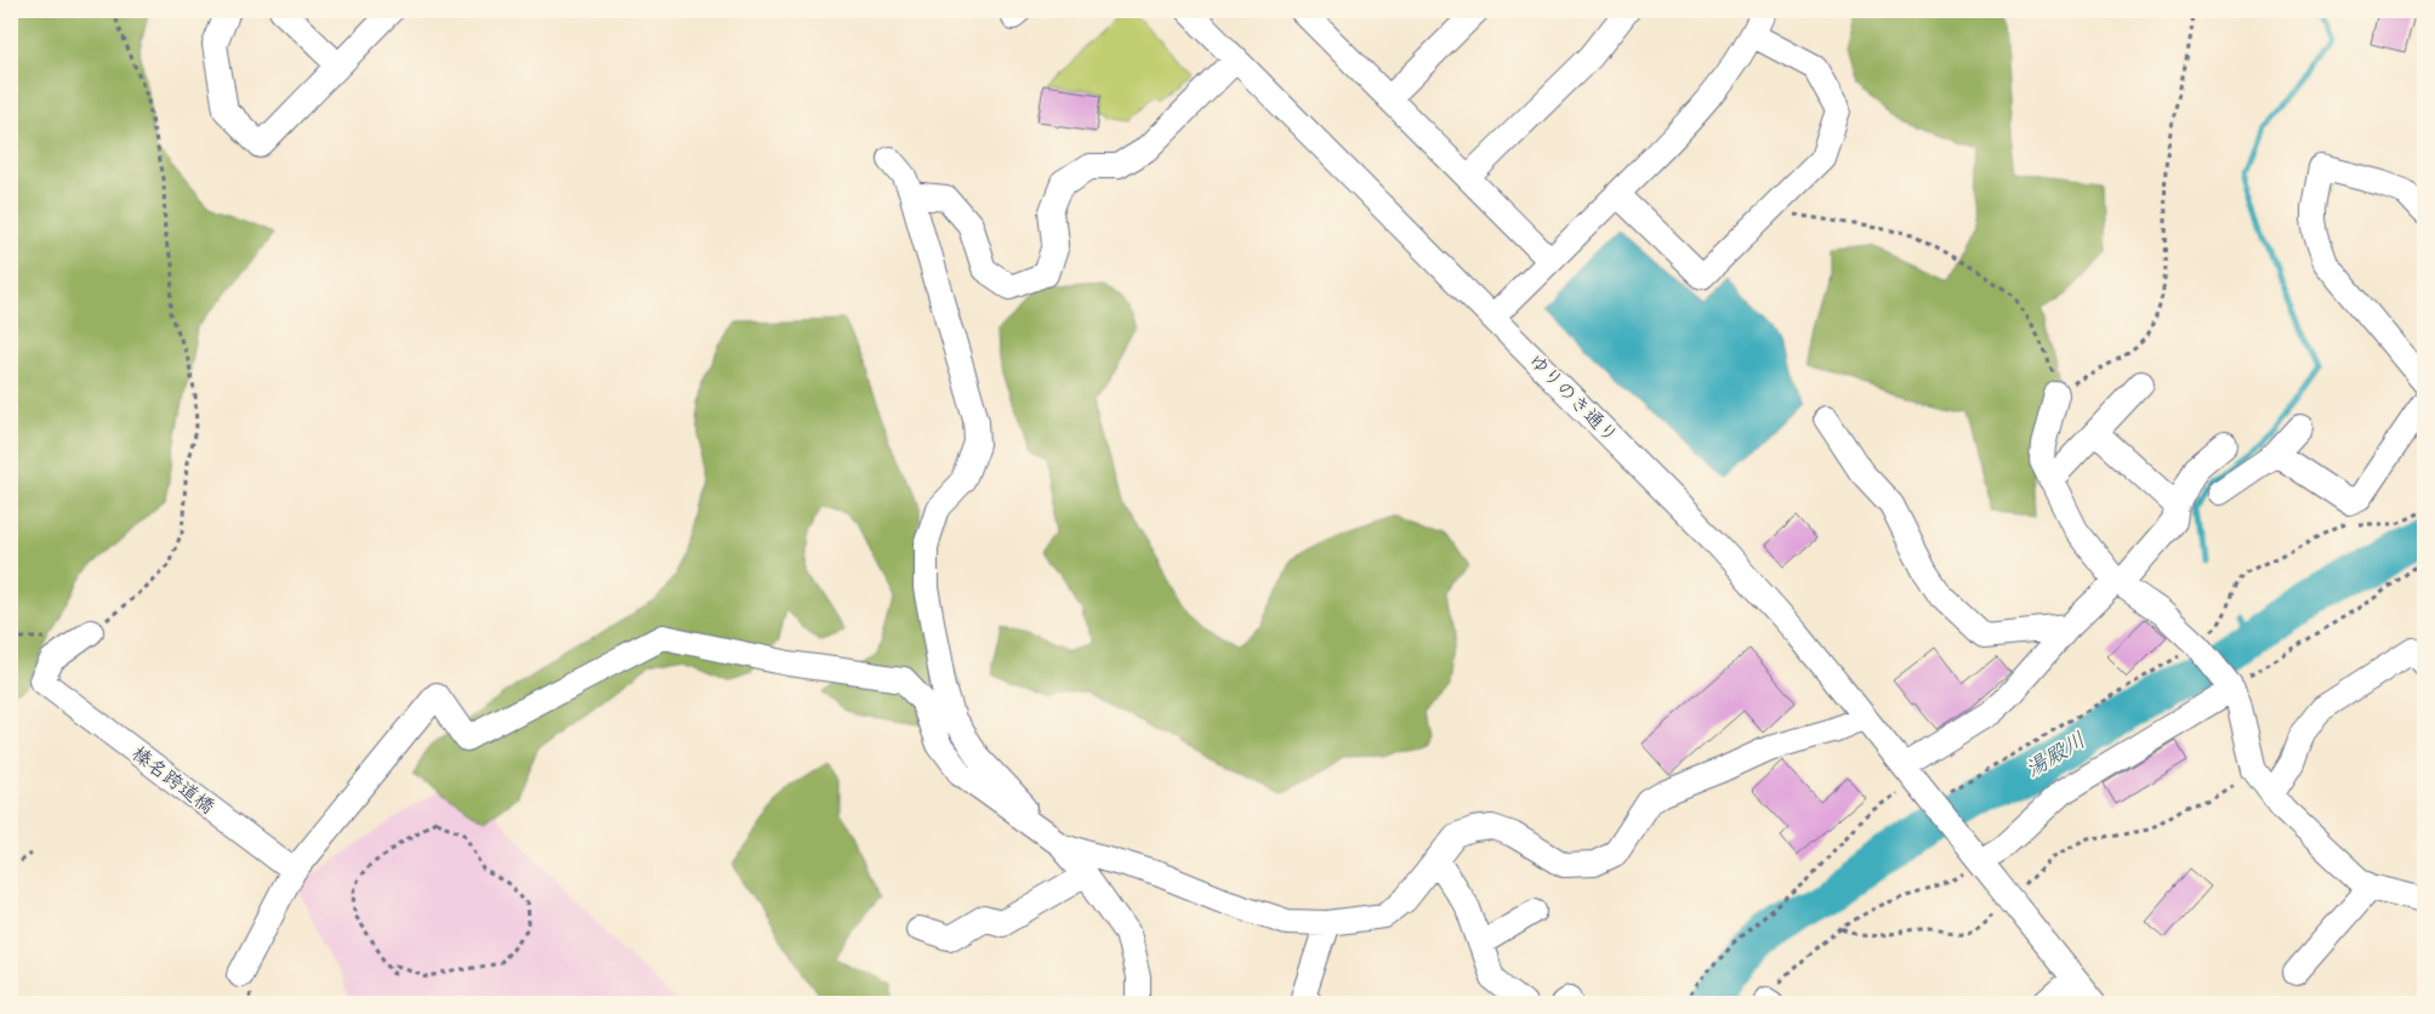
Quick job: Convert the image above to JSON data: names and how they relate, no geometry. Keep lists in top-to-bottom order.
{
  "streets": {
    "street": ["ゆりのき通り", "榛名跨道橋"]
  },
  "water": ["湯殿川"]
}
